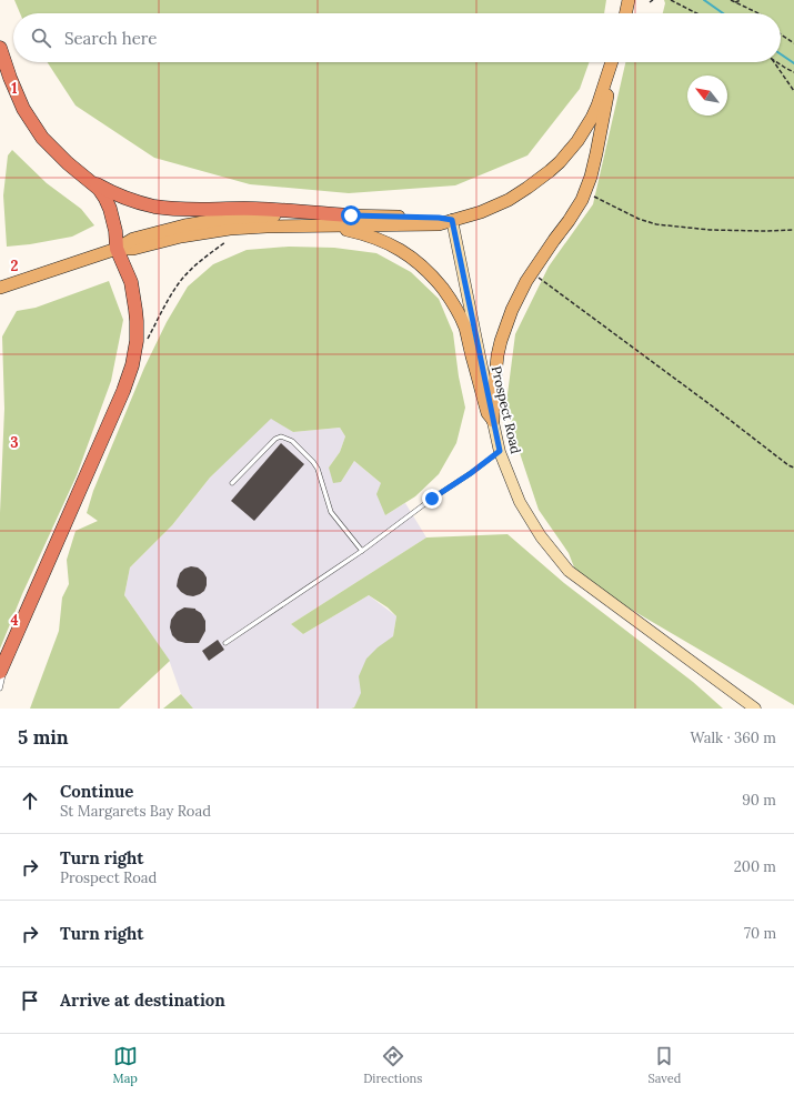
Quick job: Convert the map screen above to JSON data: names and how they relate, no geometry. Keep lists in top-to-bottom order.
{
  "streets": {
    "main road": ["Prospect Road"]
  },
  "north": "top left",
  "page": {
    "search": "Search here",
    "heading": ["5 min", "Walk · 360 m"],
    "list": [
      ["Continue", "St Margarets Bay Road", "90 m"],
      ["Turn right", "Prospect Road", "200 m"],
      ["Turn right", "70 m"],
      "Arrive at destination"
    ],
    "nav": ["Map", "Directions", "Saved"]
  },
  "grid": {
    "rows": [
      "1",
      "2",
      "3",
      "4"
    ]
  }
}
